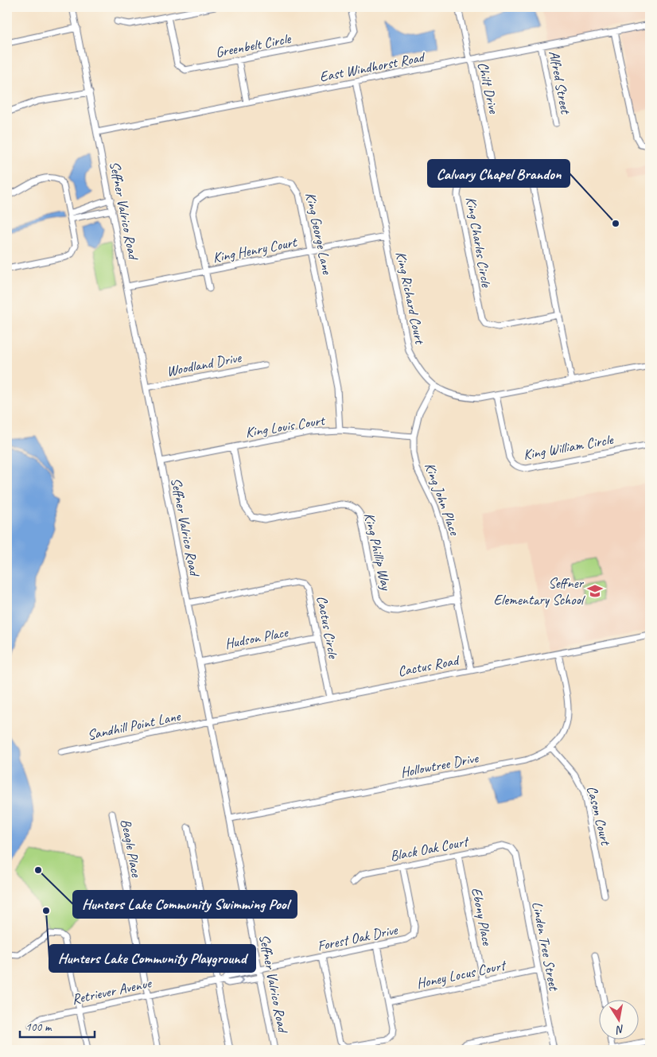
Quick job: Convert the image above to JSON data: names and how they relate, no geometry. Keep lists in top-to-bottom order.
{
  "streets": {
    "street": [
      "Greenbelt Circle",
      "East Windhorst Road",
      "Alfred Street",
      "Chilt Drive",
      "Seffner Valrico Road",
      "King George Lane",
      "King Charles Circle",
      "King Henry Court",
      "King Richard Court",
      "Woodland Drive",
      "King Louis Court",
      "King William Circle",
      "King John Place",
      "King Phillip Way",
      "Cactus Circle",
      "Hudson Place",
      "Cactus Road",
      "Sandhill Point Lane",
      "Hollowtree Drive",
      "Cason Court",
      "Beagle Place",
      "Black Oak Court",
      "Ebony Place",
      "Forest Oak Drive",
      "Linden Tree Street",
      "Honey Locus Court",
      "Retriever Avenue"
    ]
  },
  "crossings": [
    ["East Windhorst Road", "Alfred Street"],
    ["East Windhorst Road", "Chilt Drive"],
    ["East Windhorst Road", "Seffner Valrico Road"],
    ["East Windhorst Road", "King Richard Court"],
    ["Chilt Drive", "King Charles Circle"],
    ["Seffner Valrico Road", "King Henry Court"],
    ["Seffner Valrico Road", "Woodland Drive"],
    ["Seffner Valrico Road", "King Louis Court"],
    ["Seffner Valrico Road", "Cactus Circle"],
    ["Seffner Valrico Road", "Hudson Place"],
    ["Seffner Valrico Road", "Cactus Road"],
    ["Seffner Valrico Road", "Sandhill Point Lane"],
    ["Seffner Valrico Road", "Hollowtree Drive"],
    ["Seffner Valrico Road", "Forest Oak Drive"],
    ["Seffner Valrico Road", "Retriever Avenue"],
    ["King George Lane", "King Henry Court"],
    ["King George Lane", "King Louis Court"],
    ["King Charles Circle", "King Richard Court"],
    ["King Henry Court", "King Richard Court"],
    ["King Richard Court", "King William Circle"],
    ["King Richard Court", "King John Place"],
    ["King Louis Court", "King John Place"],
    ["King Louis Court", "King Phillip Way"],
    ["King John Place", "King Phillip Way"],
    ["King John Place", "Cactus Road"],
    ["Cactus Circle", "Hudson Place"],
    ["Cactus Circle", "Cactus Road"],
    ["Cactus Road", "Sandhill Point Lane"],
    ["Cactus Road", "Hollowtree Drive"],
    ["Hollowtree Drive", "Cason Court"],
    ["Beagle Place", "Retriever Avenue"],
    ["Black Oak Court", "Ebony Place"],
    ["Black Oak Court", "Forest Oak Drive"],
    ["Black Oak Court", "Linden Tree Street"],
    ["Ebony Place", "Honey Locus Court"],
    ["Forest Oak Drive", "Retriever Avenue"],
    ["Linden Tree Street", "Honey Locus Court"]
  ],
  "places": {
    "other": ["Calvary Chapel Brandon", "Hunters Lake Community Swimming Pool", "Hunters Lake Community Playground"],
    "school or university": ["Seffner Elementary School"]
  },
  "scale_bar": "100 m",
  "north": "bottom"
}
